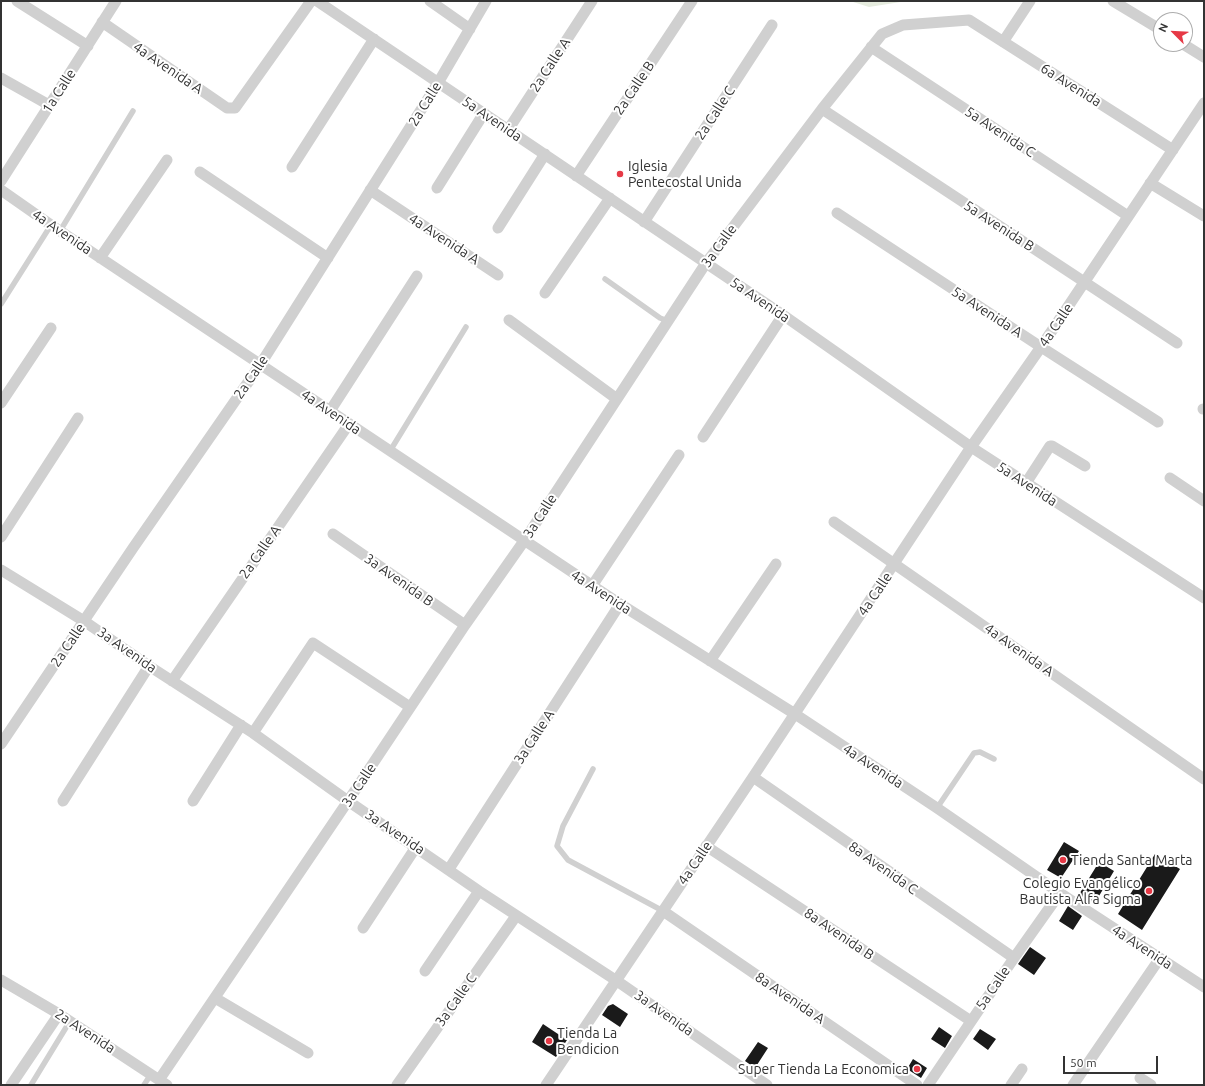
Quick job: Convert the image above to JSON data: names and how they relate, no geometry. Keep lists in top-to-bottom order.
{
  "streets": {
    "street": [
      "2a Calle A",
      "4a Avenida A",
      "6a Avenida",
      "2a Calle B",
      "1a Calle",
      "2a Calle",
      "2a Calle C",
      "5a Avenida",
      "5a Avenida C",
      "5a Avenida B",
      "4a Avenida",
      "3a Calle",
      "5a Avenida A",
      "4a Calle",
      "3a Avenida B",
      "3a Avenida",
      "3a Calle A",
      "8a Avenida C",
      "8a Avenida B",
      "5a Calle",
      "8a Avenida A",
      "3a Calle C",
      "2a Avenida"
    ]
  },
  "crossings": [
    ["2a Calle A", "5a Avenida"],
    ["2a Calle A", "4a Avenida"],
    ["2a Calle A", "3a Avenida"],
    ["4a Avenida A", "1a Calle"],
    ["4a Avenida A", "2a Calle"],
    ["4a Avenida A", "4a Calle"],
    ["6a Avenida", "3a Calle"],
    ["6a Avenida", "4a Calle"],
    ["2a Calle B", "5a Avenida"],
    ["2a Calle", "5a Avenida"],
    ["2a Calle", "4a Avenida"],
    ["2a Calle", "3a Avenida"],
    ["2a Calle C", "5a Avenida"],
    ["5a Avenida", "3a Calle"],
    ["5a Avenida", "4a Calle"],
    ["5a Avenida C", "3a Calle"],
    ["5a Avenida C", "4a Calle"],
    ["5a Avenida B", "3a Calle"],
    ["5a Avenida B", "4a Calle"],
    ["4a Avenida", "3a Calle"],
    ["4a Avenida", "4a Calle"],
    ["4a Avenida", "3a Calle A"],
    ["4a Avenida", "5a Calle"],
    ["3a Calle", "3a Avenida B"],
    ["3a Calle", "3a Avenida"],
    ["3a Calle", "2a Avenida"],
    ["5a Avenida A", "4a Calle"],
    ["4a Calle", "3a Avenida"],
    ["4a Calle", "8a Avenida C"],
    ["4a Calle", "8a Avenida B"],
    ["4a Calle", "8a Avenida A"],
    ["3a Avenida", "3a Calle A"],
    ["3a Avenida", "3a Calle C"],
    ["8a Avenida C", "5a Calle"],
    ["8a Avenida B", "5a Calle"]
  ],
  "places": [
    "Iglesia Pentecostal Unida",
    "Tienda Santa Marta",
    "Colegio Evangélico Bautista Alfa Sigma",
    "Tienda La Bendicion",
    "Super Tienda La Economica"
  ],
  "scale_bar": "50 m",
  "north": "top left"
}
